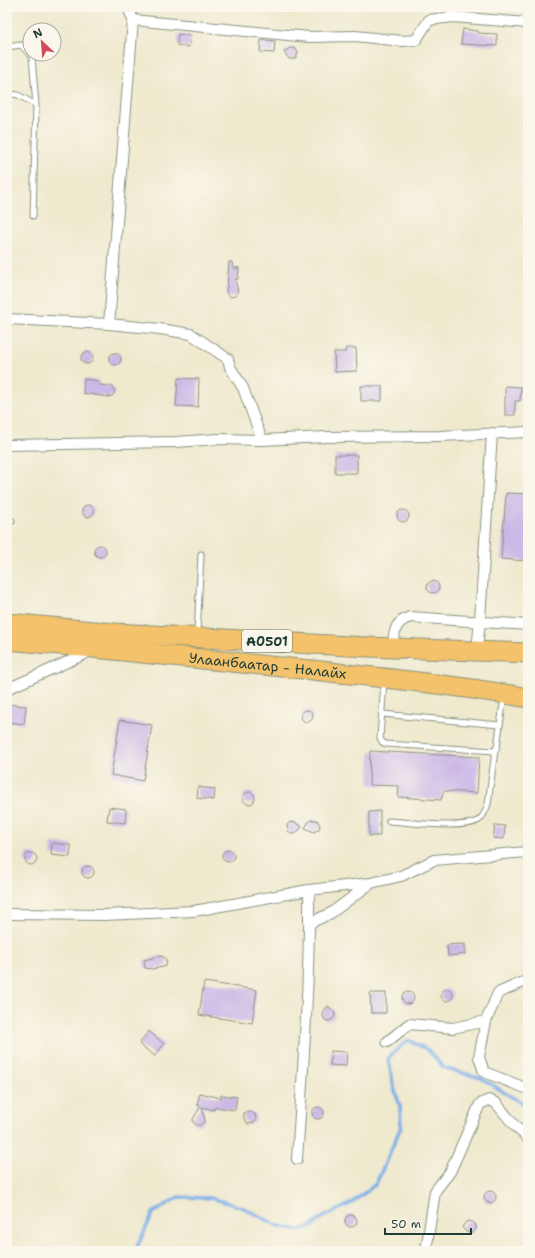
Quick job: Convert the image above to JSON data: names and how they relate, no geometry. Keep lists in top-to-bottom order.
{
  "streets": {
    "highway": ["A0501", "Улаанбаатар - Налайх"]
  },
  "scale_bar": "50 m",
  "north": "top left"
}
